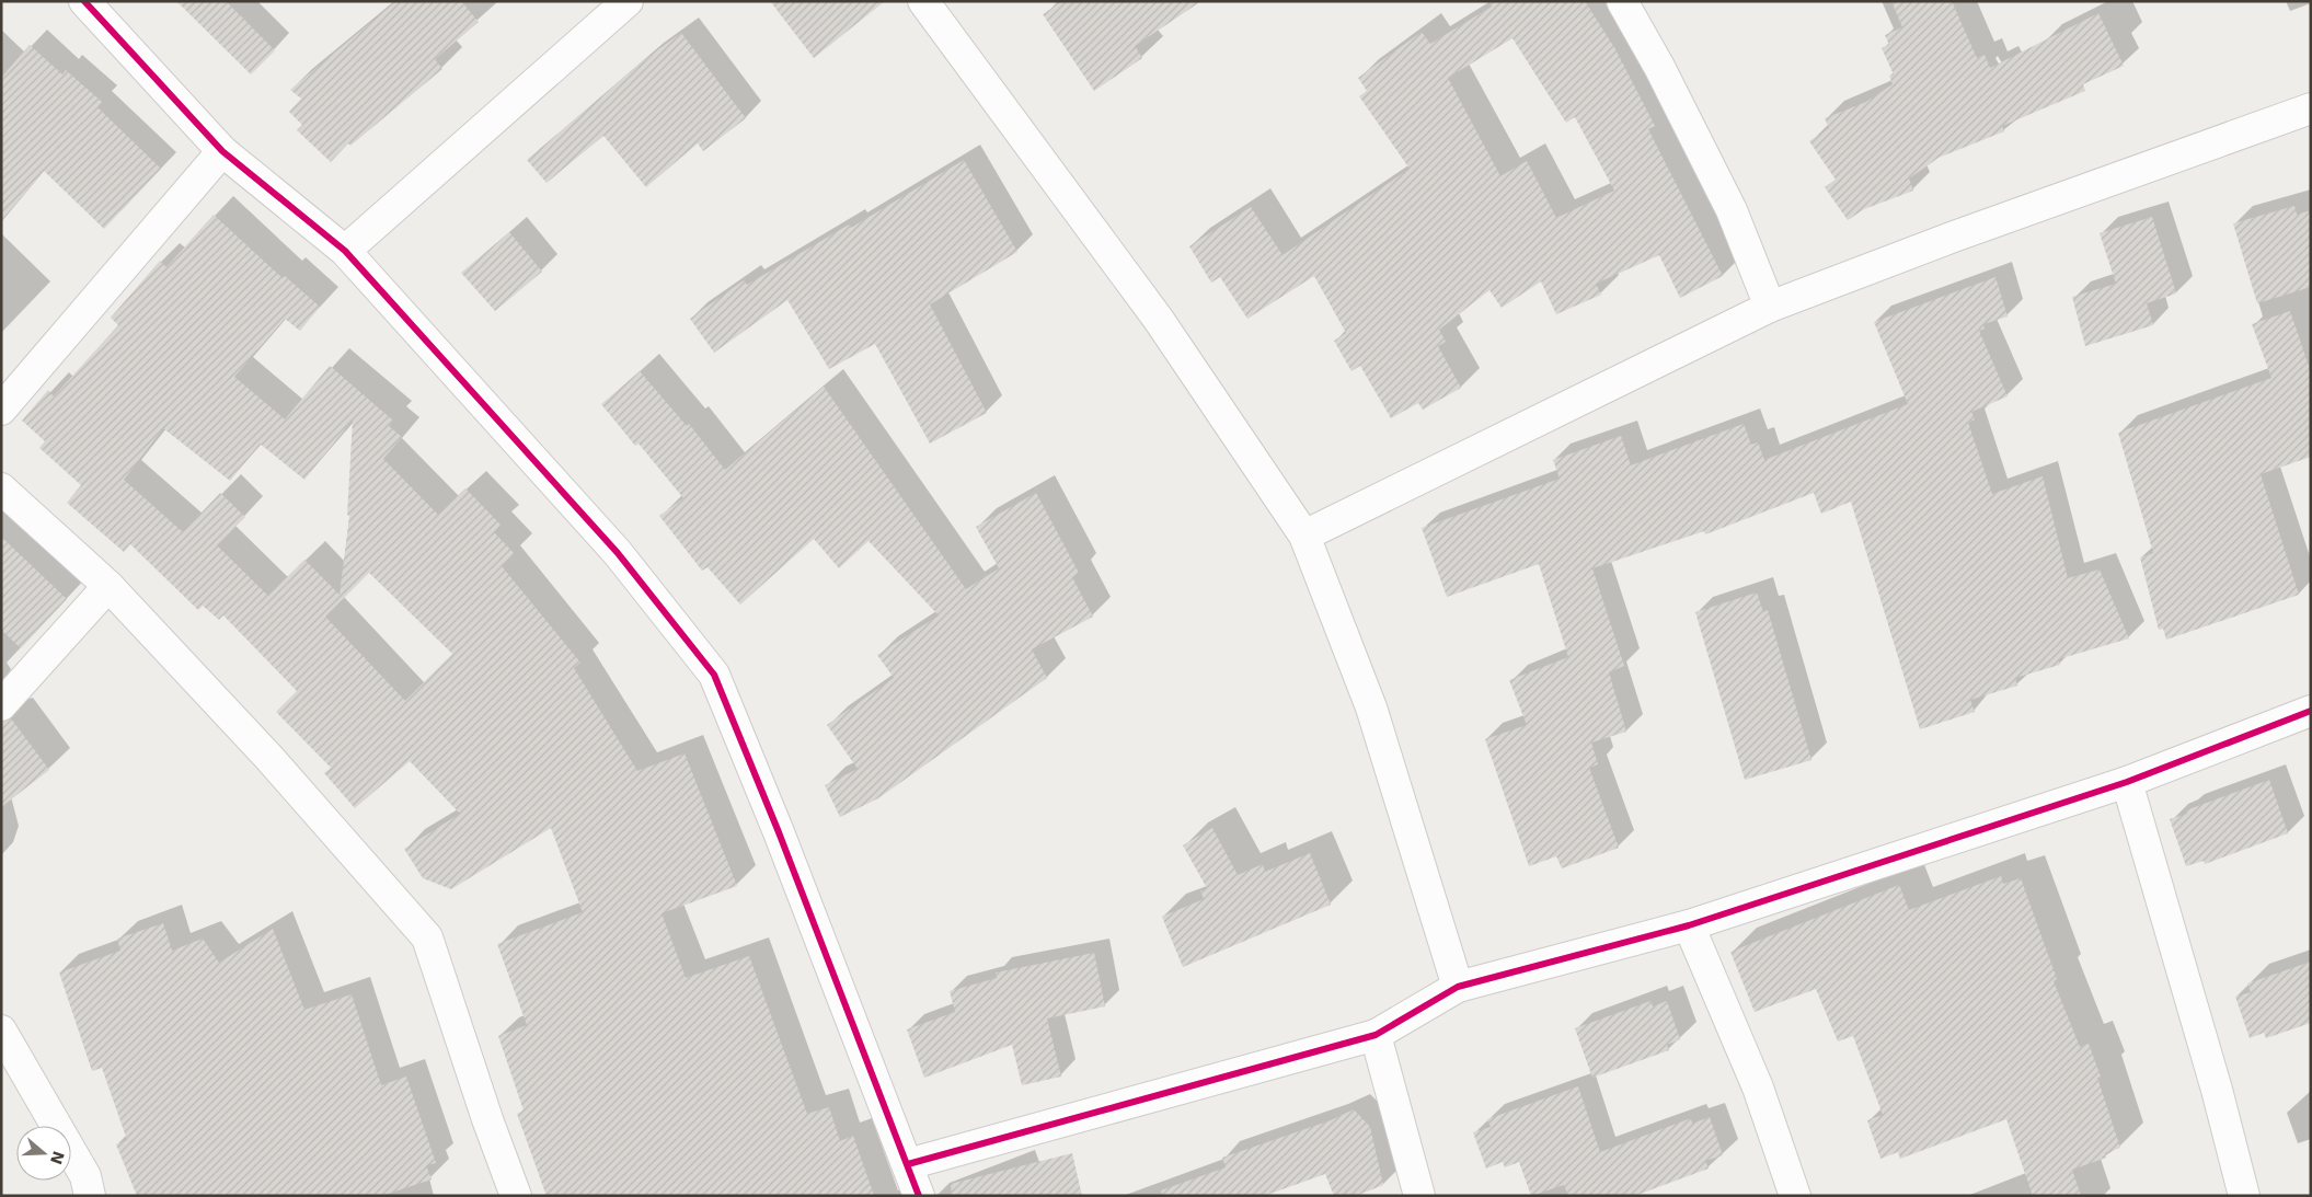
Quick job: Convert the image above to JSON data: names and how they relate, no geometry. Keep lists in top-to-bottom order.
{
  "north": "right"
}
